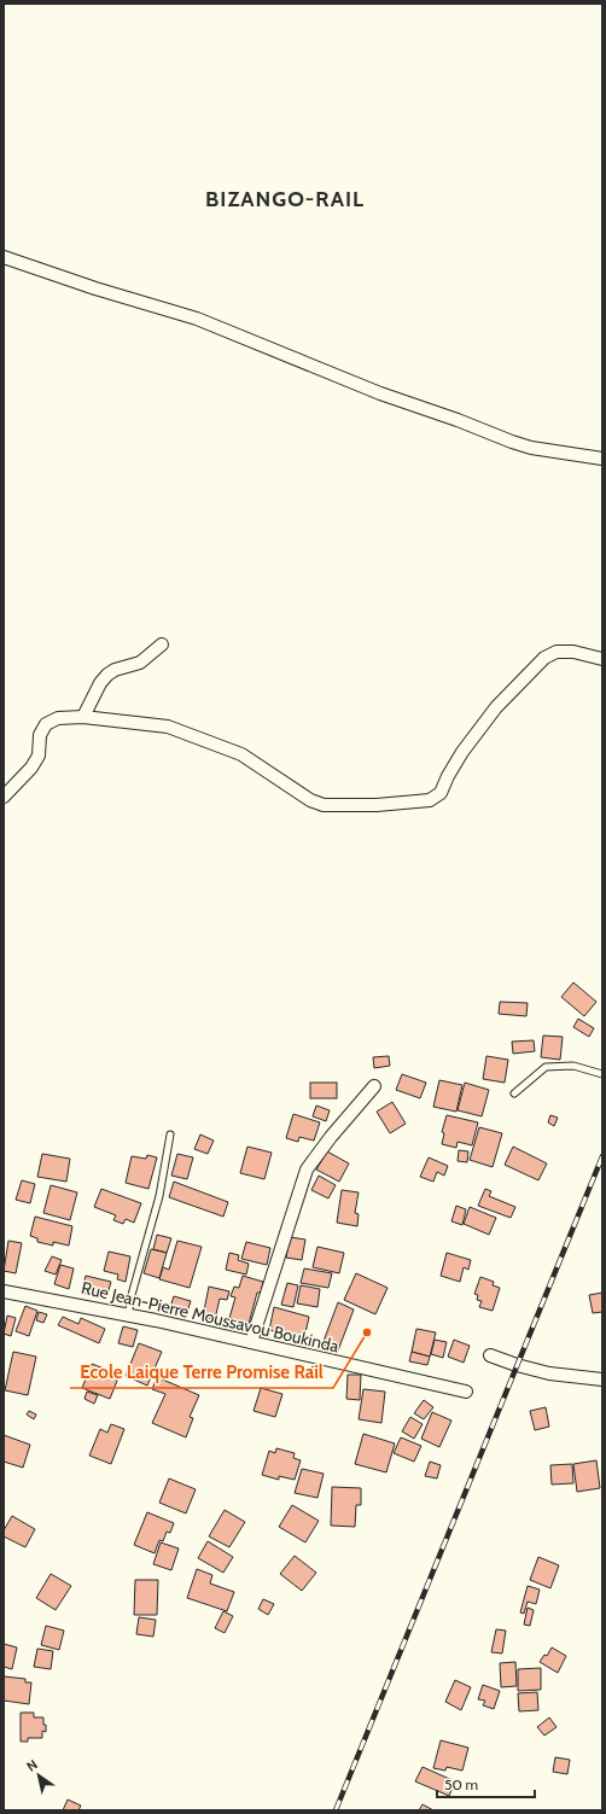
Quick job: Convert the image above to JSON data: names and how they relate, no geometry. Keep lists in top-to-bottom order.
{
  "streets": {
    "street": ["Rue Jean-Pierre Moussavou Boukinda"]
  },
  "districts": ["BIZANGO-RAIL"],
  "places": ["Ecole Laique Terre Promise Rail"],
  "scale_bar": "50 m",
  "north": "top left"
}
